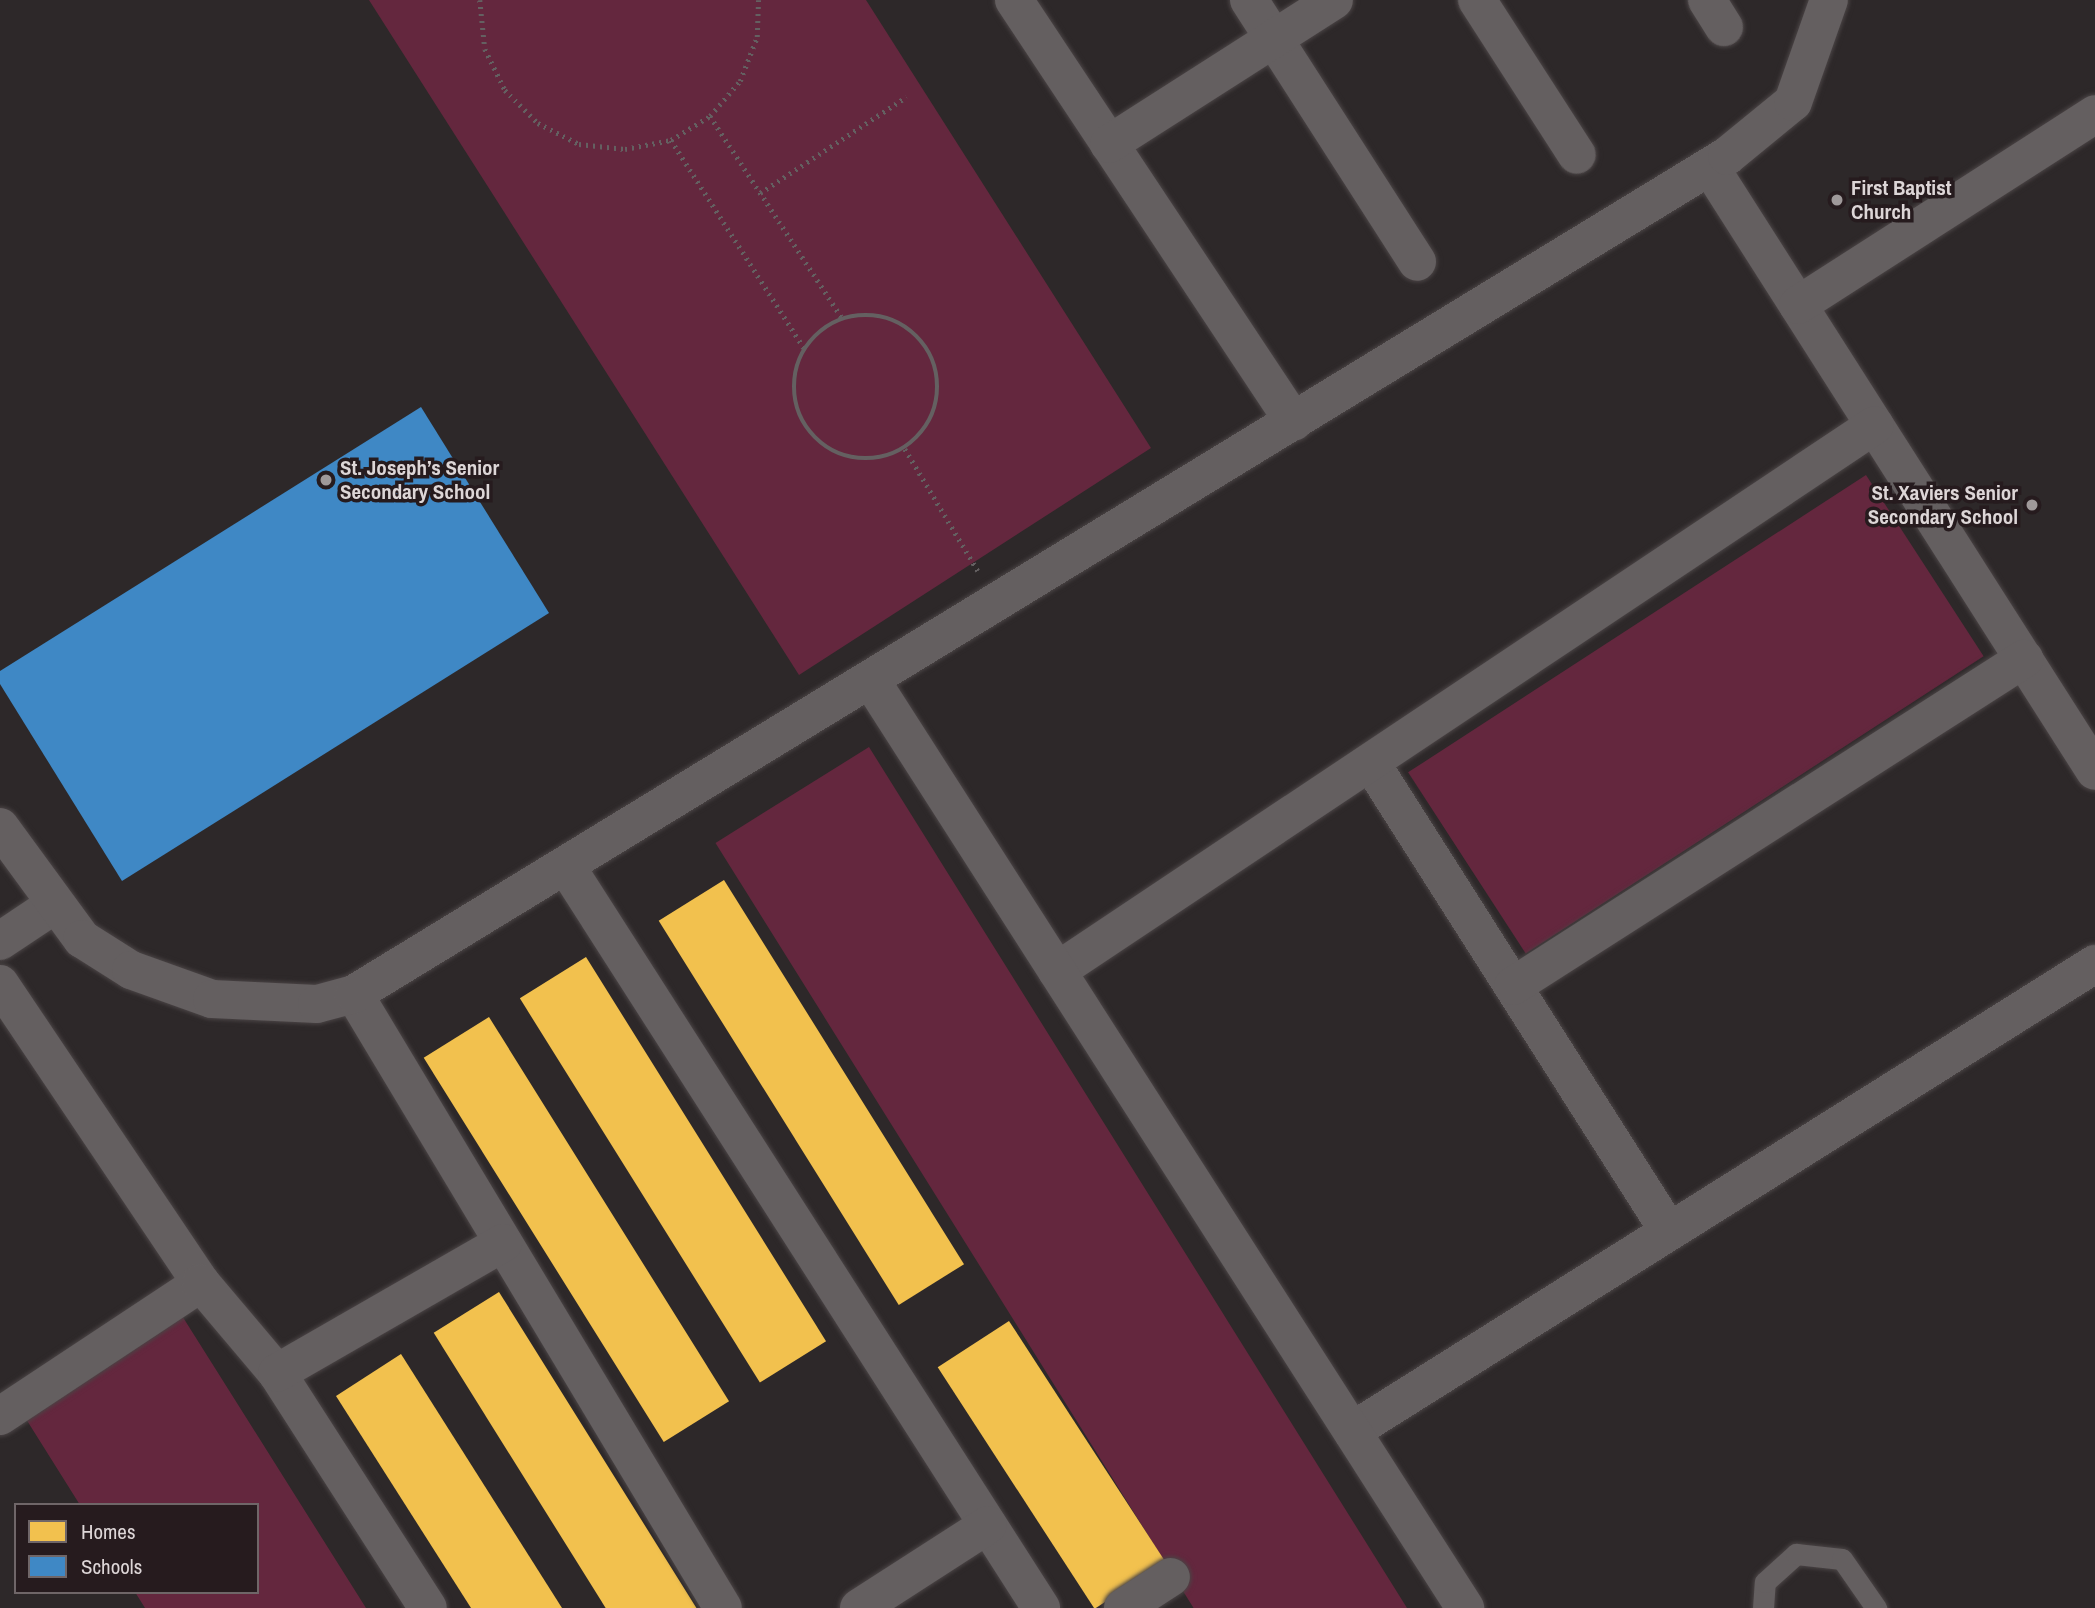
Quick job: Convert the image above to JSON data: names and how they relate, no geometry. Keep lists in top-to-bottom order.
{
  "places": ["First Baptist Church", "St. Joseph’s Senior Secondary School", "St. Xaviers Senior Secondary School"],
  "legend": ["Homes", "Schools"]
}
